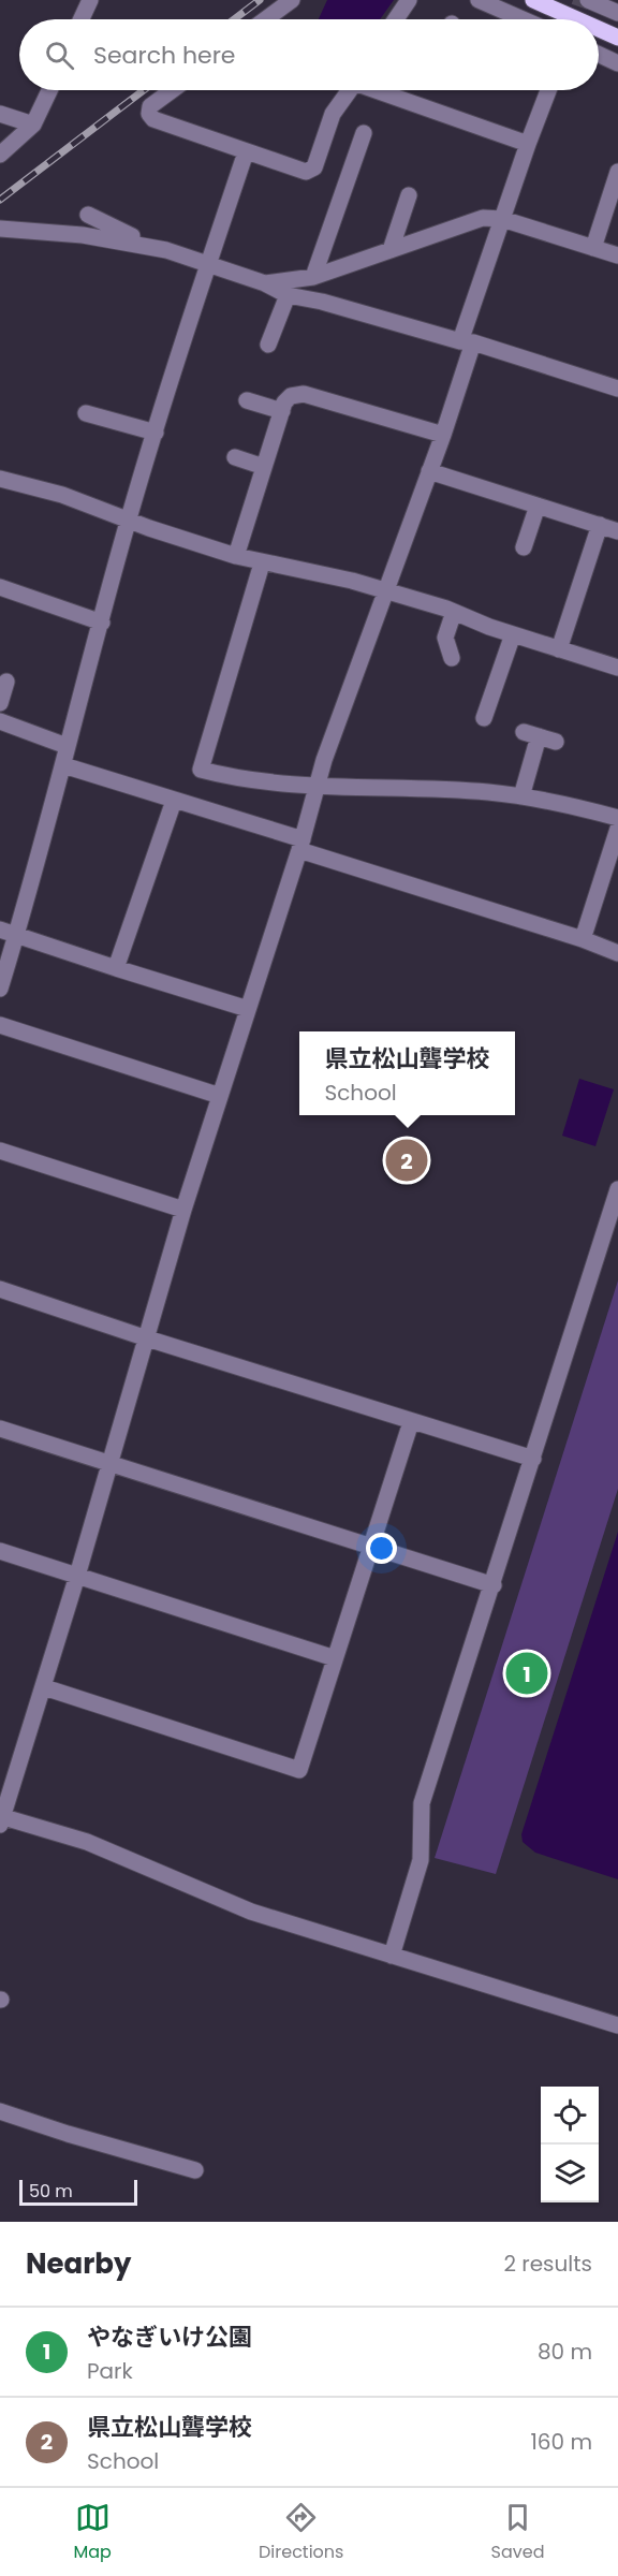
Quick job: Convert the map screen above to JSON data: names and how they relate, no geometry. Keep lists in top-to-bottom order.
{
  "scale_bar": "50 m",
  "page": {
    "search": "Search here",
    "popup": ["県立松山聾学校", "School"],
    "pins": ["2", "1"],
    "scale": "50 m",
    "heading": ["Nearby", "2 results"],
    "list": [
      {
        "mark": "1",
        "name": "やなぎいけ公園",
        "note": "Park",
        "value": "80 m"
      },
      {
        "mark": "2",
        "name": "県立松山聾学校",
        "note": "School",
        "value": "160 m"
      }
    ],
    "nav": ["Map", "Directions", "Saved"]
  }
}
